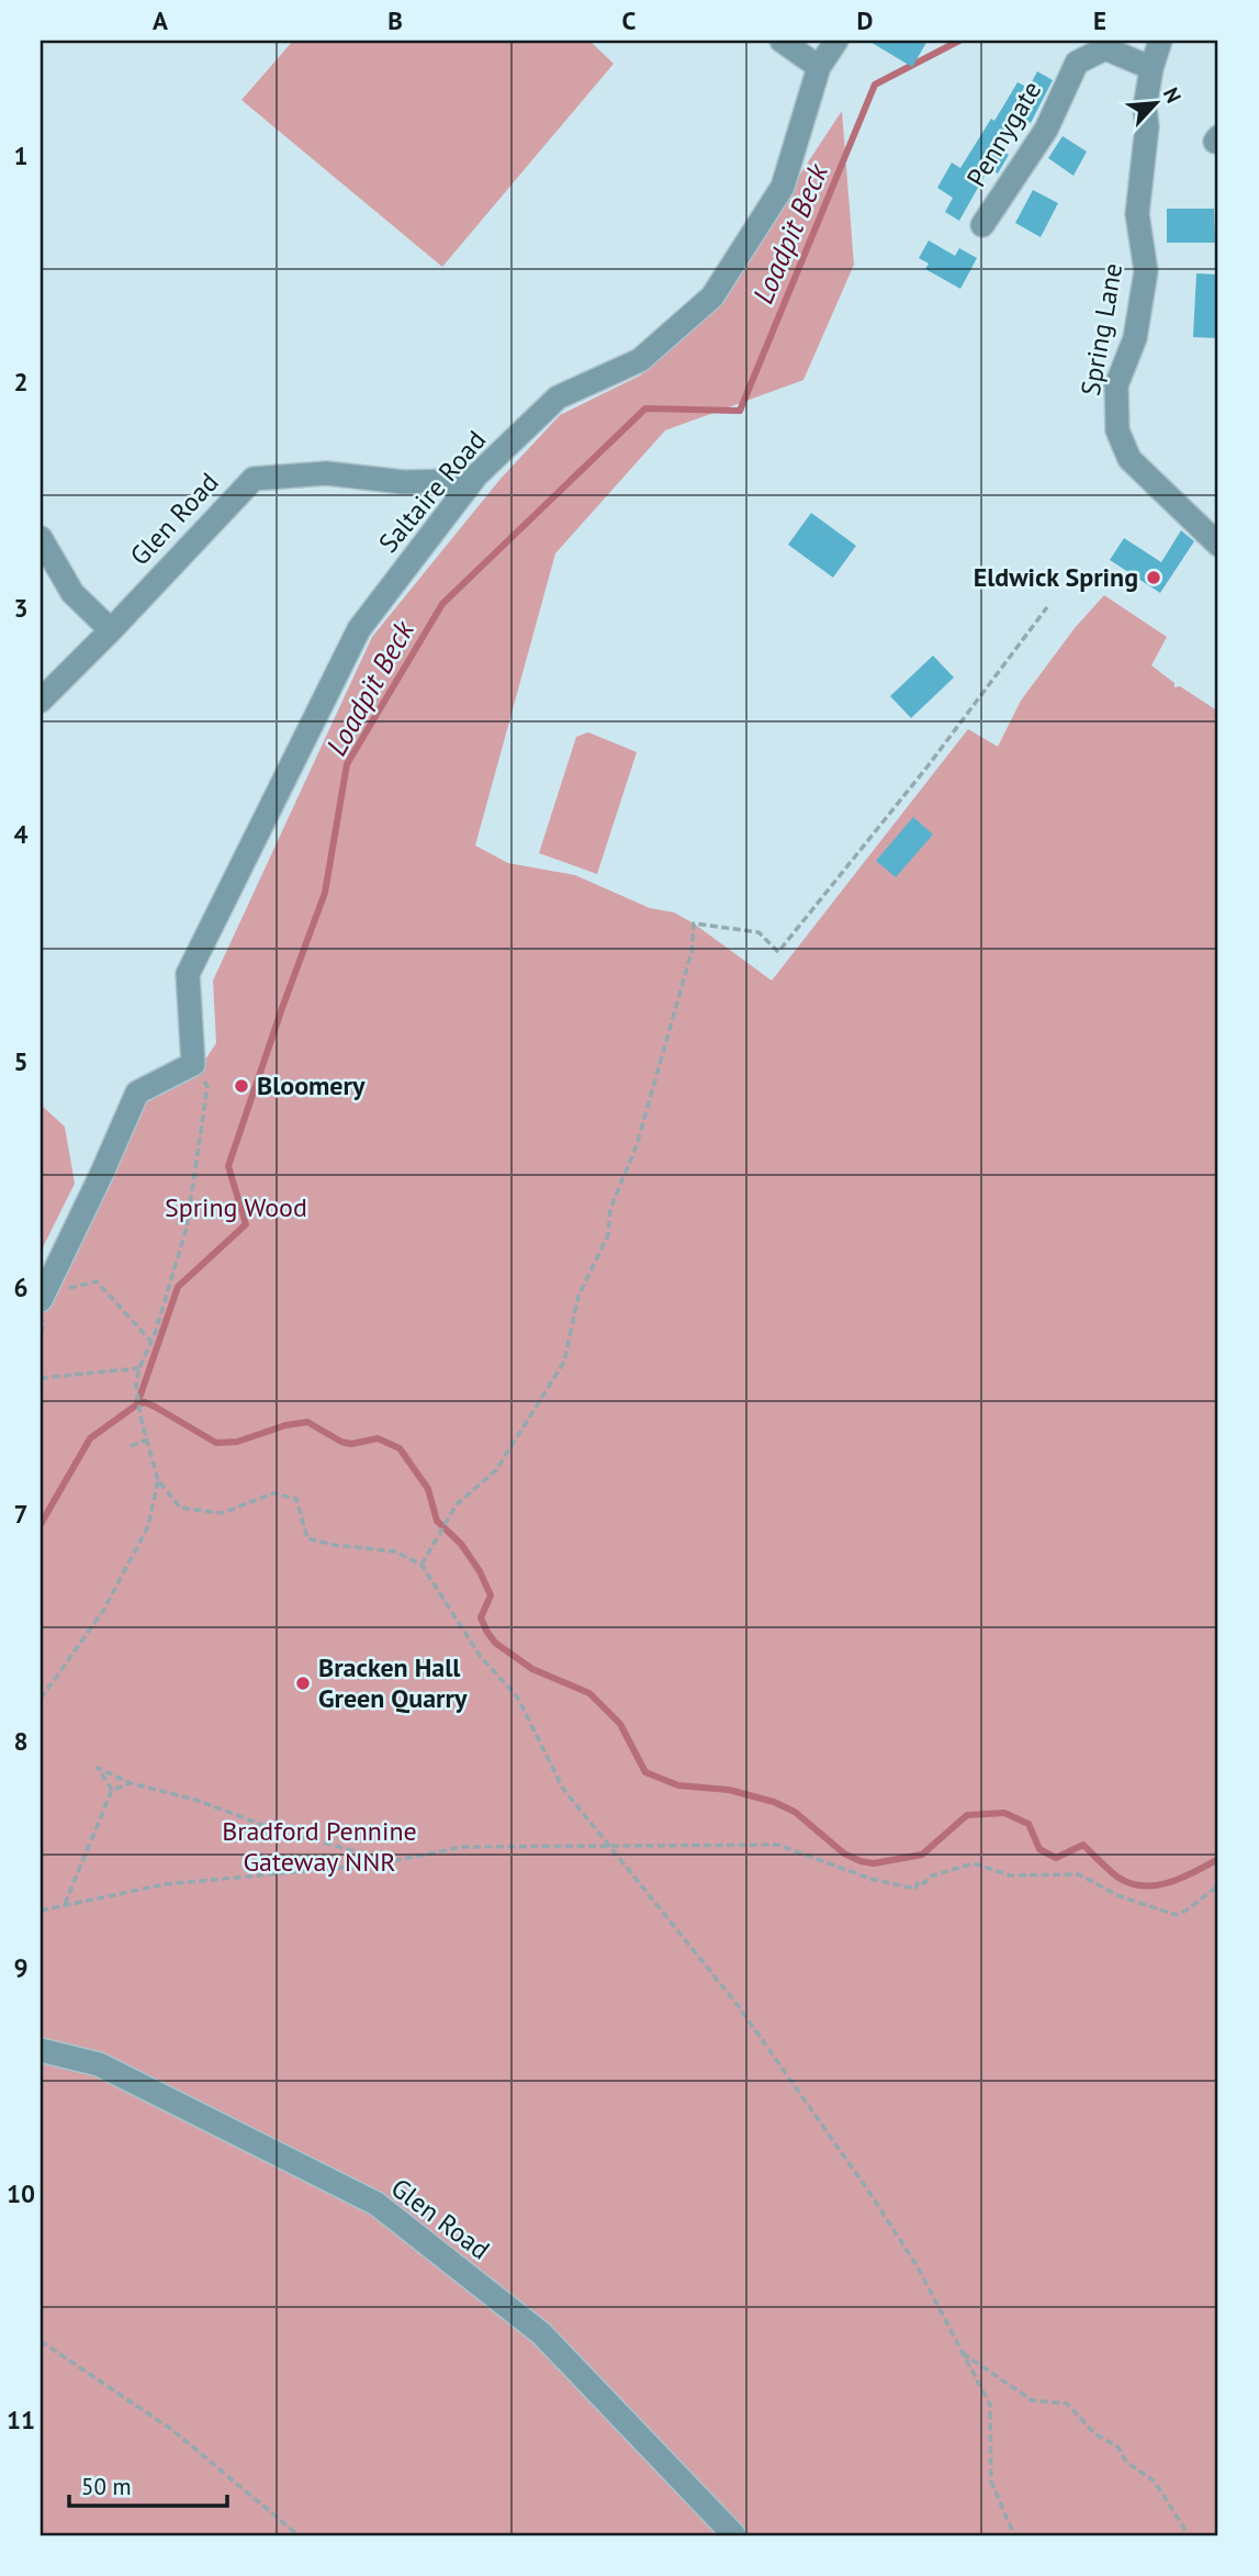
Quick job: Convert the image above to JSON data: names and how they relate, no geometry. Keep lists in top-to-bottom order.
{
  "streets": {
    "street": [
      "Pennygate",
      "Spring Lane",
      "Saltaire Road",
      "Glen Road"
    ]
  },
  "crossings": [
    ["Pennygate", "Spring Lane"],
    ["Saltaire Road", "Glen Road"]
  ],
  "water": ["Loadpit Beck"],
  "parks": ["Spring Wood", "Bradford Pennine Gateway NNR"],
  "places": ["Eldwick Spring", "Bloomery", "Bracken Hall Green Quarry"],
  "scale_bar": "50 m",
  "north": "top right",
  "grid": {
    "columns": [
      "A",
      "B",
      "C",
      "D",
      "E"
    ],
    "rows": [
      "1",
      "2",
      "3",
      "4",
      "5",
      "6",
      "7",
      "8",
      "9",
      "10",
      "11"
    ]
  }
}
